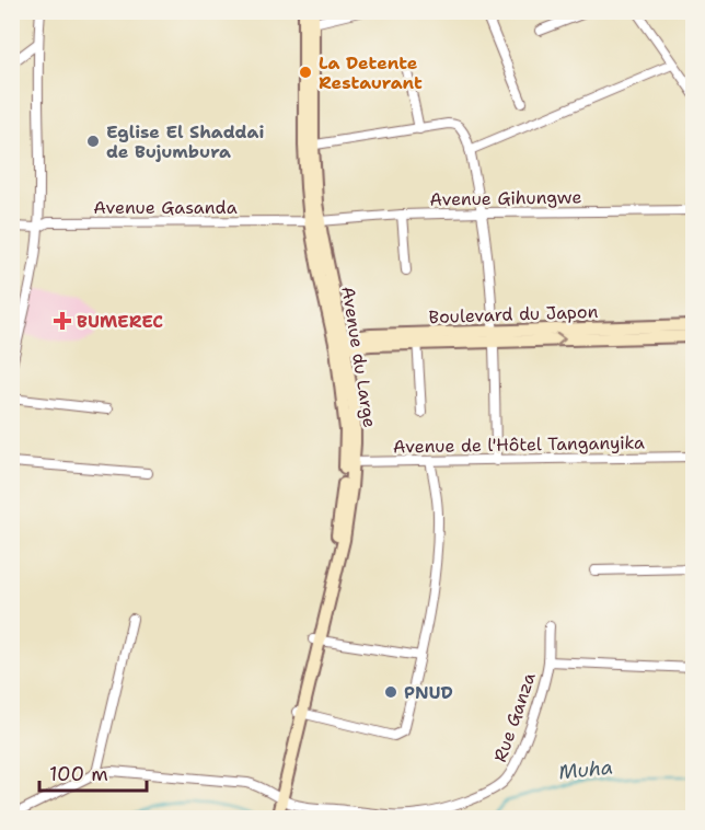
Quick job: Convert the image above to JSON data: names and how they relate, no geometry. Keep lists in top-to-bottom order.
{
  "streets": {
    "main road": ["Boulevard du Japon", "Avenue du Large"],
    "street": [
      "Avenue Gihungwe",
      "Avenue Gasanda",
      "Avenue de l'Hôtel Tanganyika",
      "Rue Ganza"
    ]
  },
  "crossings": [
    ["Avenue Gihungwe", "Avenue Gasanda"],
    ["Avenue Gihungwe", "Avenue du Large"],
    ["Avenue Gasanda", "Avenue du Large"],
    ["Boulevard du Japon", "Avenue du Large"],
    ["Avenue du Large", "Avenue de l'Hôtel Tanganyika"],
    ["Avenue du Large", "Rue Ganza"]
  ],
  "water": ["Muha"],
  "places": {
    "other": ["La Detente Restaurant", "Eglise El Shaddai de Bujumbura", "PNUD"],
    "health": ["BUMEREC"]
  },
  "scale_bar": "100 m"
}
